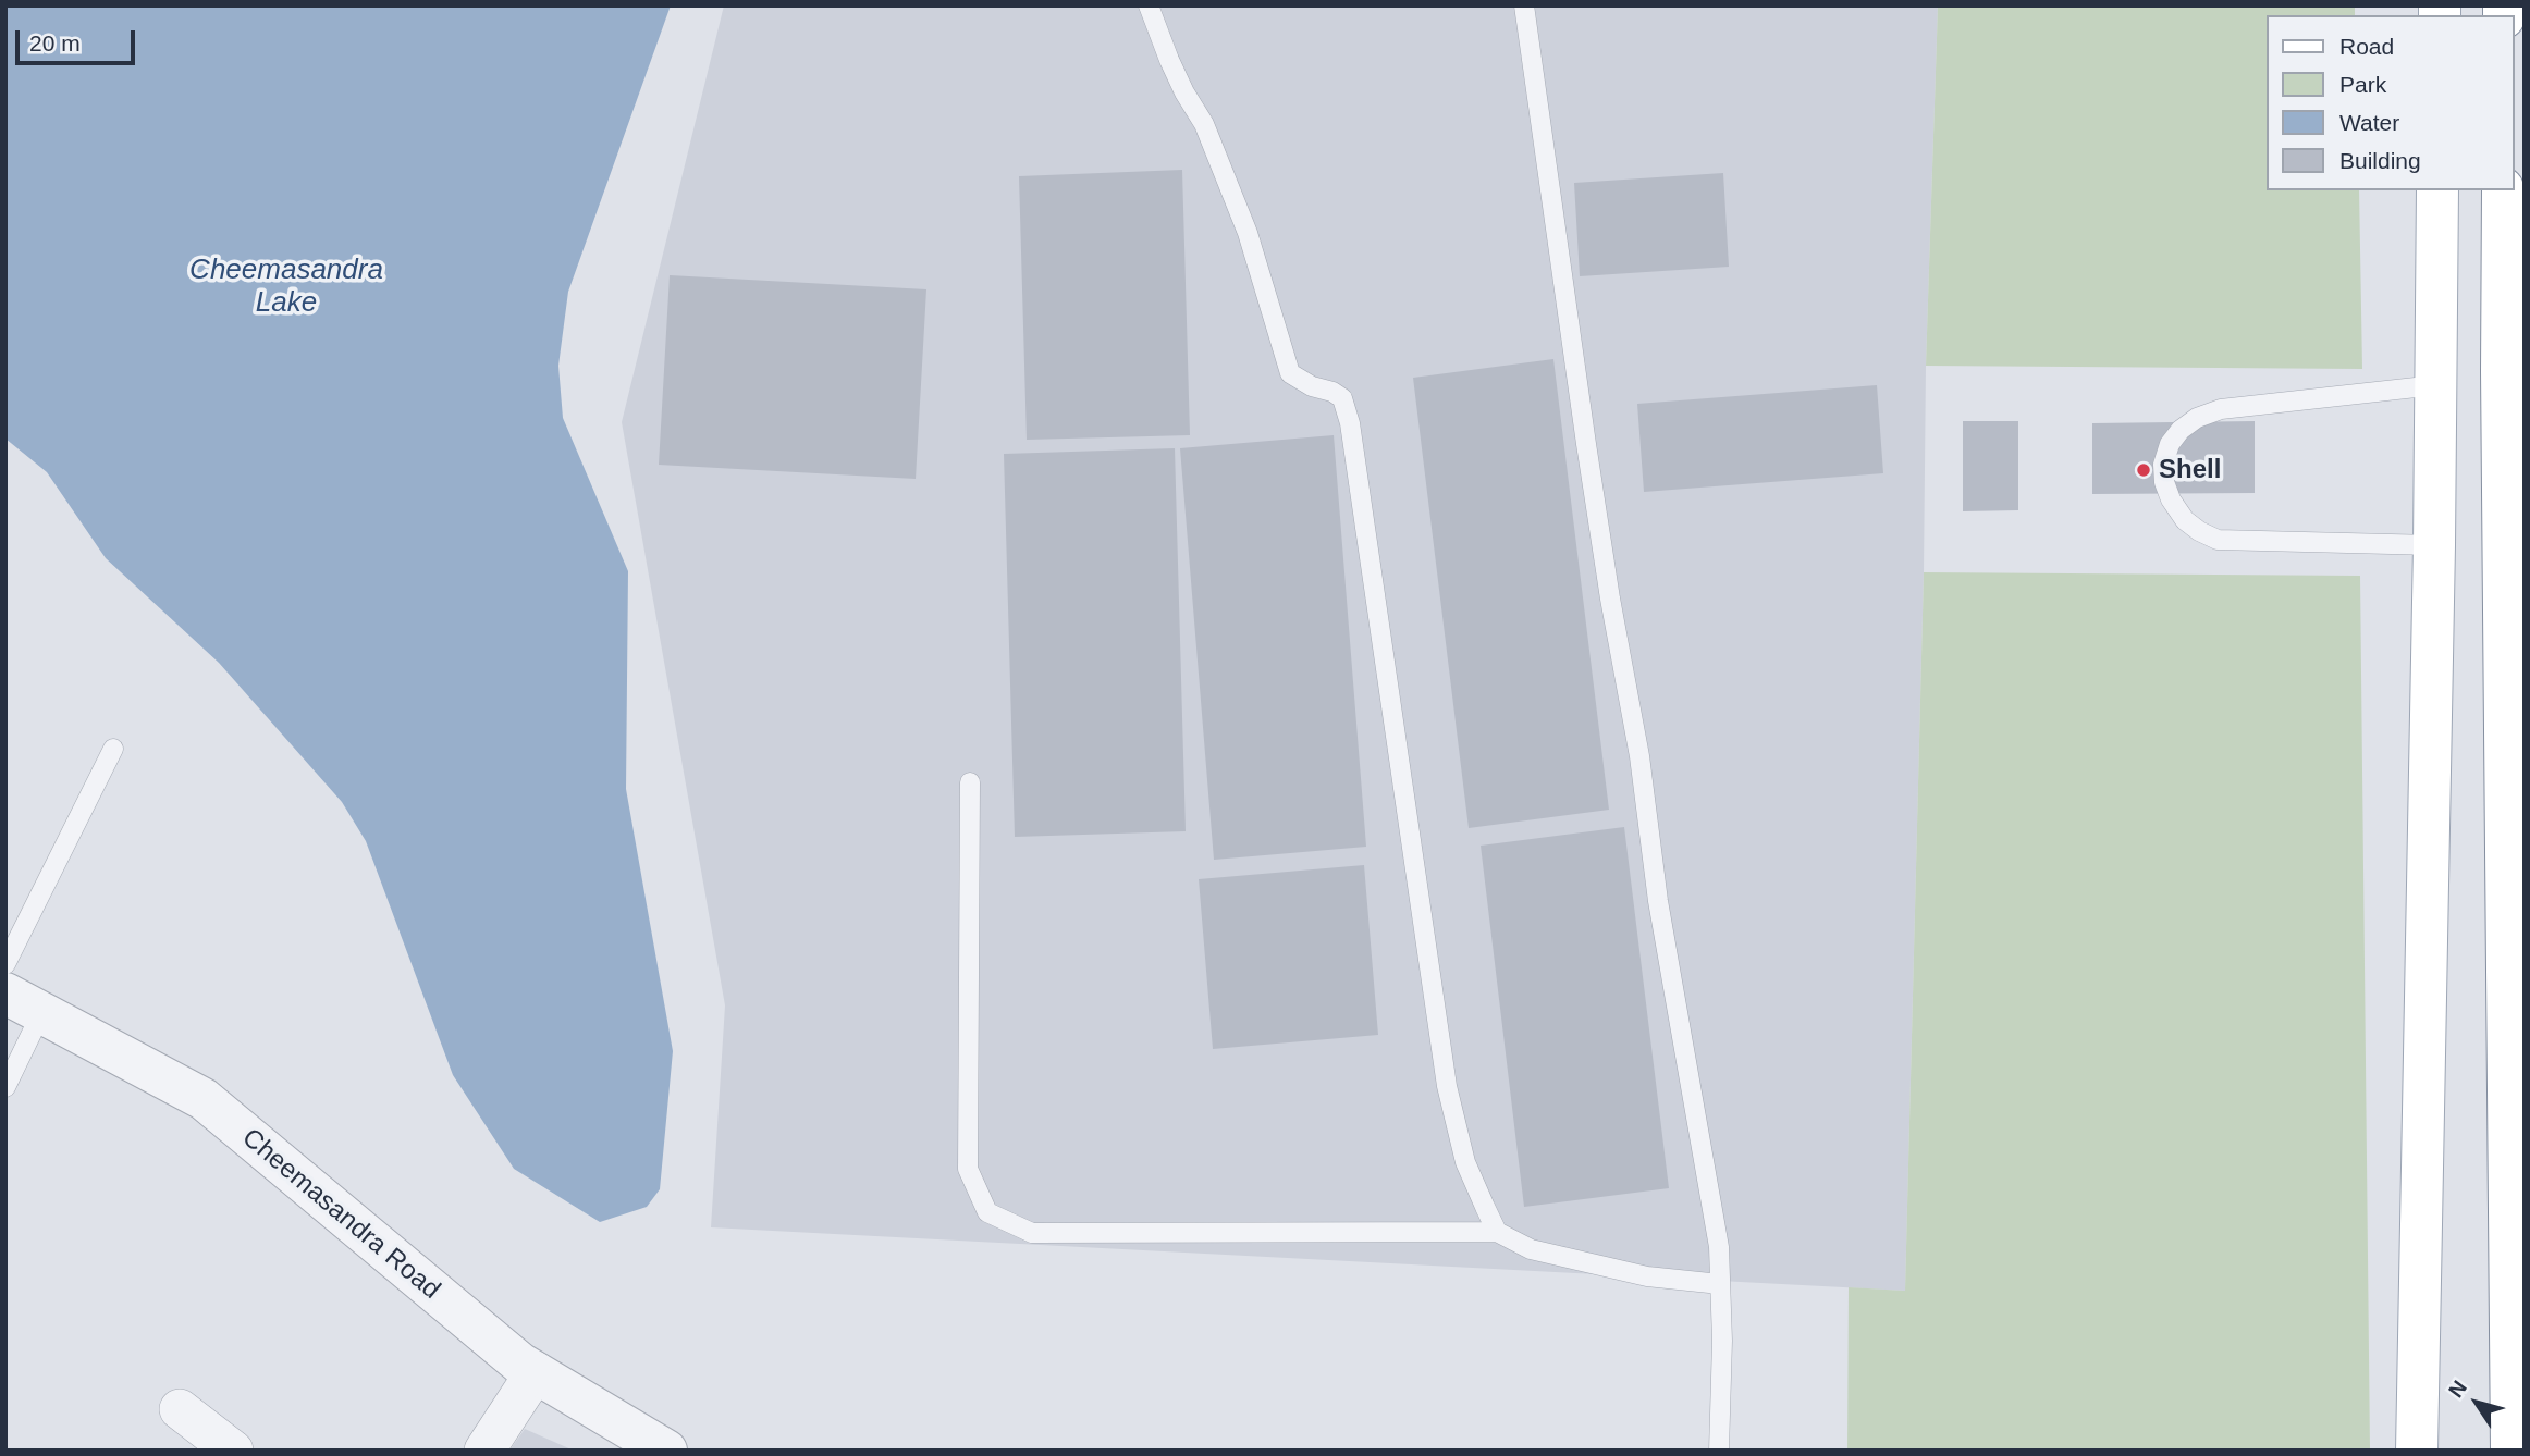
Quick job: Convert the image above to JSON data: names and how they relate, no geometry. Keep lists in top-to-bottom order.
{
  "streets": {
    "street": ["Cheemasandra Road"]
  },
  "water": ["Cheemasandra Lake"],
  "places": ["Shell"],
  "legend": [
    "Road",
    "Park",
    "Water",
    "Building"
  ],
  "scale_bar": "20 m",
  "north": "top left"
}
